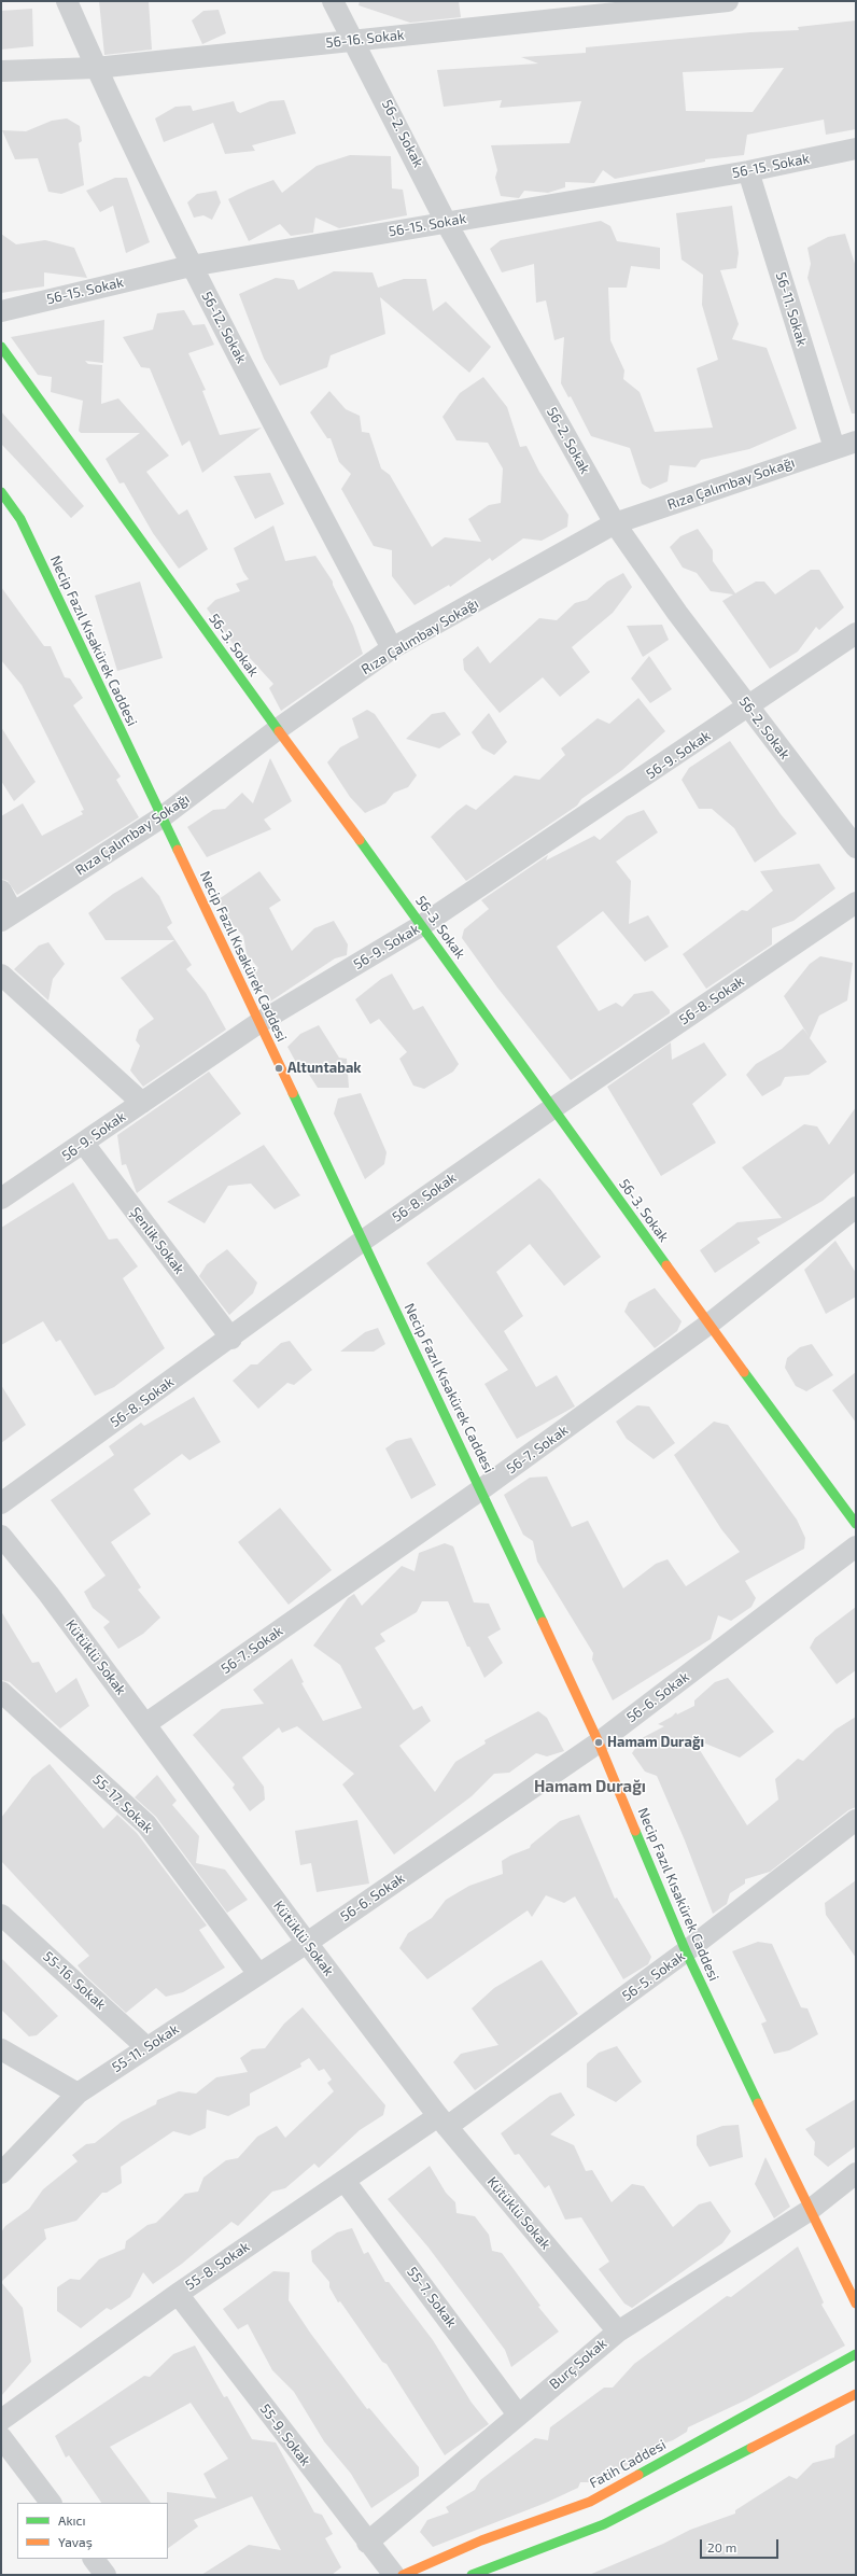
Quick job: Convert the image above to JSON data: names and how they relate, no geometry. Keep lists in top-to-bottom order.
{
  "streets": {
    "street": [
      "56-16. Sokak",
      "56-2. Sokak",
      "56-15. Sokak",
      "56-11. Sokak",
      "56-12. Sokak",
      "Rıza Çalımbay Sokağı",
      "Necip Fazıl Kısakürek Caddesi",
      "56-3. Sokak",
      "56-9. Sokak",
      "56-8. Sokak",
      "Şenlik Sokak",
      "56-7. Sokak",
      "Kütüklü Sokak",
      "56-6. Sokak",
      "55-17. Sokak",
      "56-5. Sokak",
      "55-16. Sokak",
      "55-11. Sokak",
      "55-8. Sokak",
      "55-7. Sokak",
      "Burç Sokak",
      "55-9. Sokak",
      "Fatih Caddesi"
    ]
  },
  "crossings": [
    ["56-16. Sokak", "56-2. Sokak"],
    ["56-16. Sokak", "56-12. Sokak"],
    ["56-2. Sokak", "56-15. Sokak"],
    ["56-2. Sokak", "Rıza Çalımbay Sokağı"],
    ["56-2. Sokak", "56-9. Sokak"],
    ["56-15. Sokak", "56-11. Sokak"],
    ["56-15. Sokak", "56-12. Sokak"],
    ["56-11. Sokak", "Rıza Çalımbay Sokağı"],
    ["56-12. Sokak", "Rıza Çalımbay Sokağı"],
    ["Rıza Çalımbay Sokağı", "Necip Fazıl Kısakürek Caddesi"],
    ["Rıza Çalımbay Sokağı", "56-3. Sokak"],
    ["Necip Fazıl Kısakürek Caddesi", "56-9. Sokak"],
    ["Necip Fazıl Kısakürek Caddesi", "56-8. Sokak"],
    ["Necip Fazıl Kısakürek Caddesi", "56-7. Sokak"],
    ["Necip Fazıl Kısakürek Caddesi", "56-6. Sokak"],
    ["Necip Fazıl Kısakürek Caddesi", "56-5. Sokak"],
    ["Necip Fazıl Kısakürek Caddesi", "Burç Sokak"],
    ["56-3. Sokak", "56-9. Sokak"],
    ["56-3. Sokak", "56-8. Sokak"],
    ["56-3. Sokak", "56-7. Sokak"],
    ["56-9. Sokak", "Şenlik Sokak"],
    ["56-8. Sokak", "Şenlik Sokak"],
    ["56-7. Sokak", "Kütüklü Sokak"],
    ["Kütüklü Sokak", "56-6. Sokak"],
    ["Kütüklü Sokak", "56-5. Sokak"],
    ["Kütüklü Sokak", "55-11. Sokak"],
    ["Kütüklü Sokak", "55-8. Sokak"],
    ["Kütüklü Sokak", "Burç Sokak"],
    ["56-6. Sokak", "55-11. Sokak"],
    ["55-17. Sokak", "55-11. Sokak"],
    ["56-5. Sokak", "55-8. Sokak"],
    ["55-16. Sokak", "55-11. Sokak"],
    ["55-8. Sokak", "55-7. Sokak"],
    ["55-8. Sokak", "55-9. Sokak"],
    ["55-7. Sokak", "Burç Sokak"],
    ["Burç Sokak", "55-9. Sokak"]
  ],
  "districts": ["Hamam Durağı"],
  "places": ["Altuntabak", "Hamam Durağı"],
  "legend": ["Akıcı", "Yavaş"],
  "scale_bar": "20 m"
}
